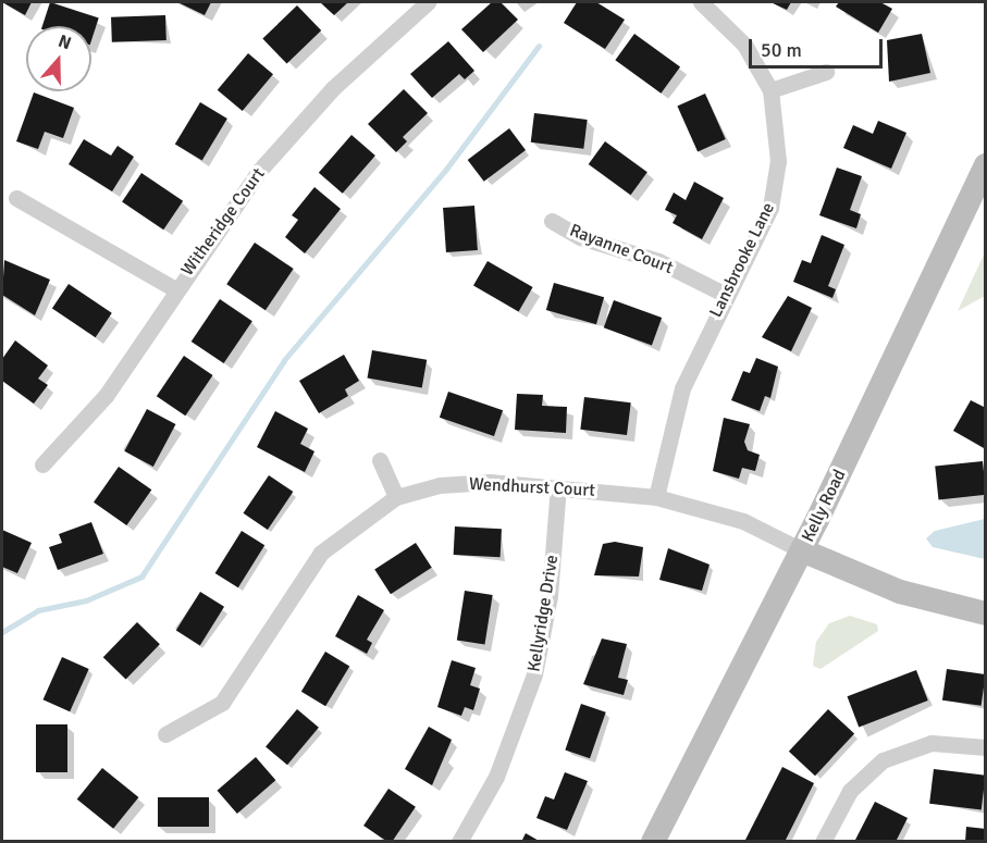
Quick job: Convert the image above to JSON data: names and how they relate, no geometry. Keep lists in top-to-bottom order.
{
  "streets": {
    "main road": ["Kelly Road"],
    "street": [
      "Witheridge Court",
      "Rayanne Court",
      "Lansbrooke Lane",
      "Wendhurst Court",
      "Kellyridge Drive"
    ]
  },
  "crossings": [
    ["Rayanne Court", "Lansbrooke Lane"],
    ["Lansbrooke Lane", "Wendhurst Court"],
    ["Wendhurst Court", "Kelly Road"],
    ["Wendhurst Court", "Kellyridge Drive"]
  ],
  "scale_bar": "50 m",
  "north": "top"
}
